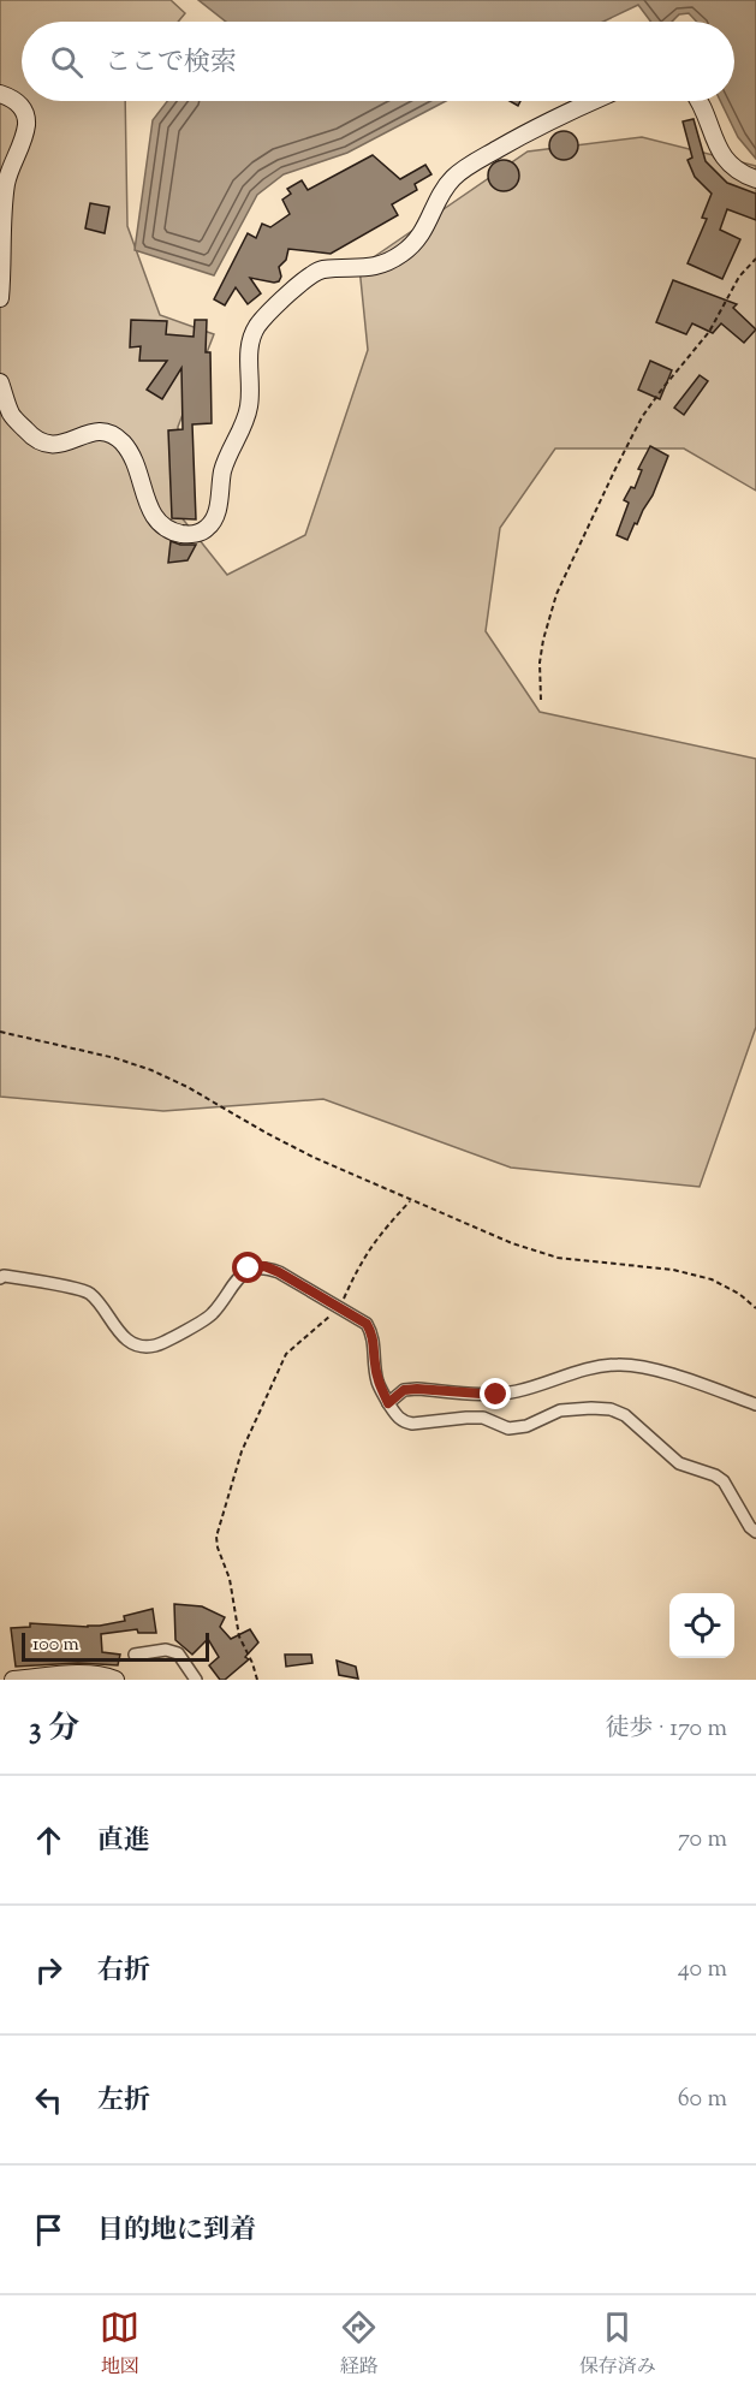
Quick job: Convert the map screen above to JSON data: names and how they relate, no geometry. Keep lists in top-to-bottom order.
{
  "scale_bar": "100 m",
  "page": {
    "search": "ここで検索",
    "scale": "100 m",
    "heading": ["3 分", "徒歩 · 170 m"],
    "list": [
      ["直進", "70 m"],
      ["右折", "40 m"],
      ["左折", "60 m"],
      "目的地に到着"
    ],
    "nav": ["地図", "経路", "保存済み"]
  }
}
